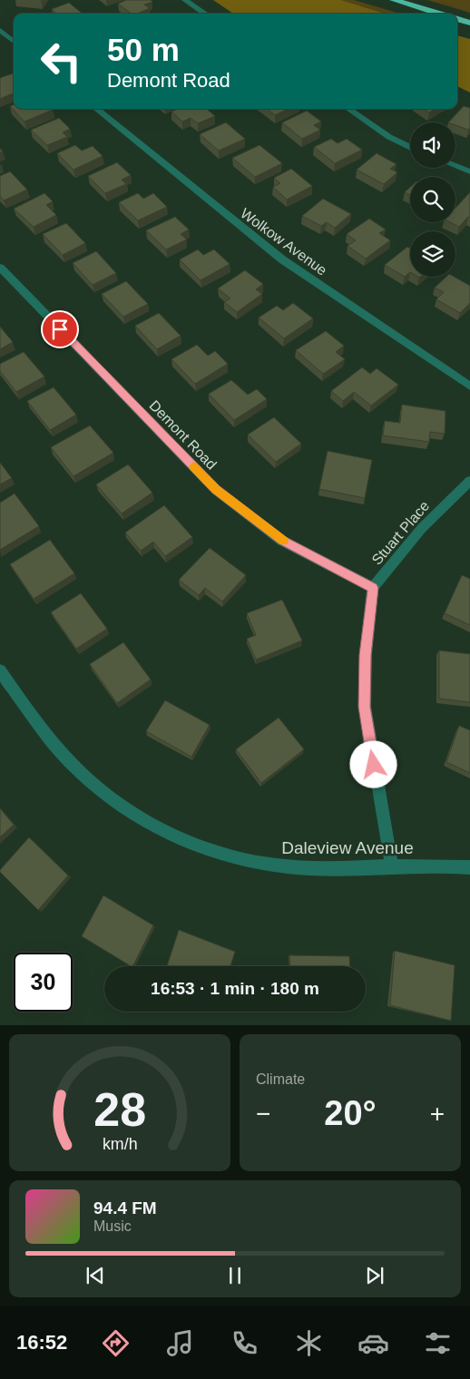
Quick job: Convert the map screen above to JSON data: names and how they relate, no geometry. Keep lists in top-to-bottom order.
{
  "streets": {
    "street": [
      "Wolkow Avenue",
      "Demont Road",
      "Stuart Place",
      "Daleview Avenue"
    ]
  },
  "crossings": [
    ["Demont Road", "Stuart Place"],
    ["Stuart Place", "Daleview Avenue"]
  ],
  "page": {
    "turn": ["50 m", "Demont Road"],
    "limit": "30",
    "trip": "16:53 · 1 min · 180 m",
    "tile": "Climate",
    "heat": ["−", "20°", "+"],
    "song": ["94.4 FM", "Music"],
    "tabs": "16:52",
    "gauge": ["28", "km/h"]
  }
}
